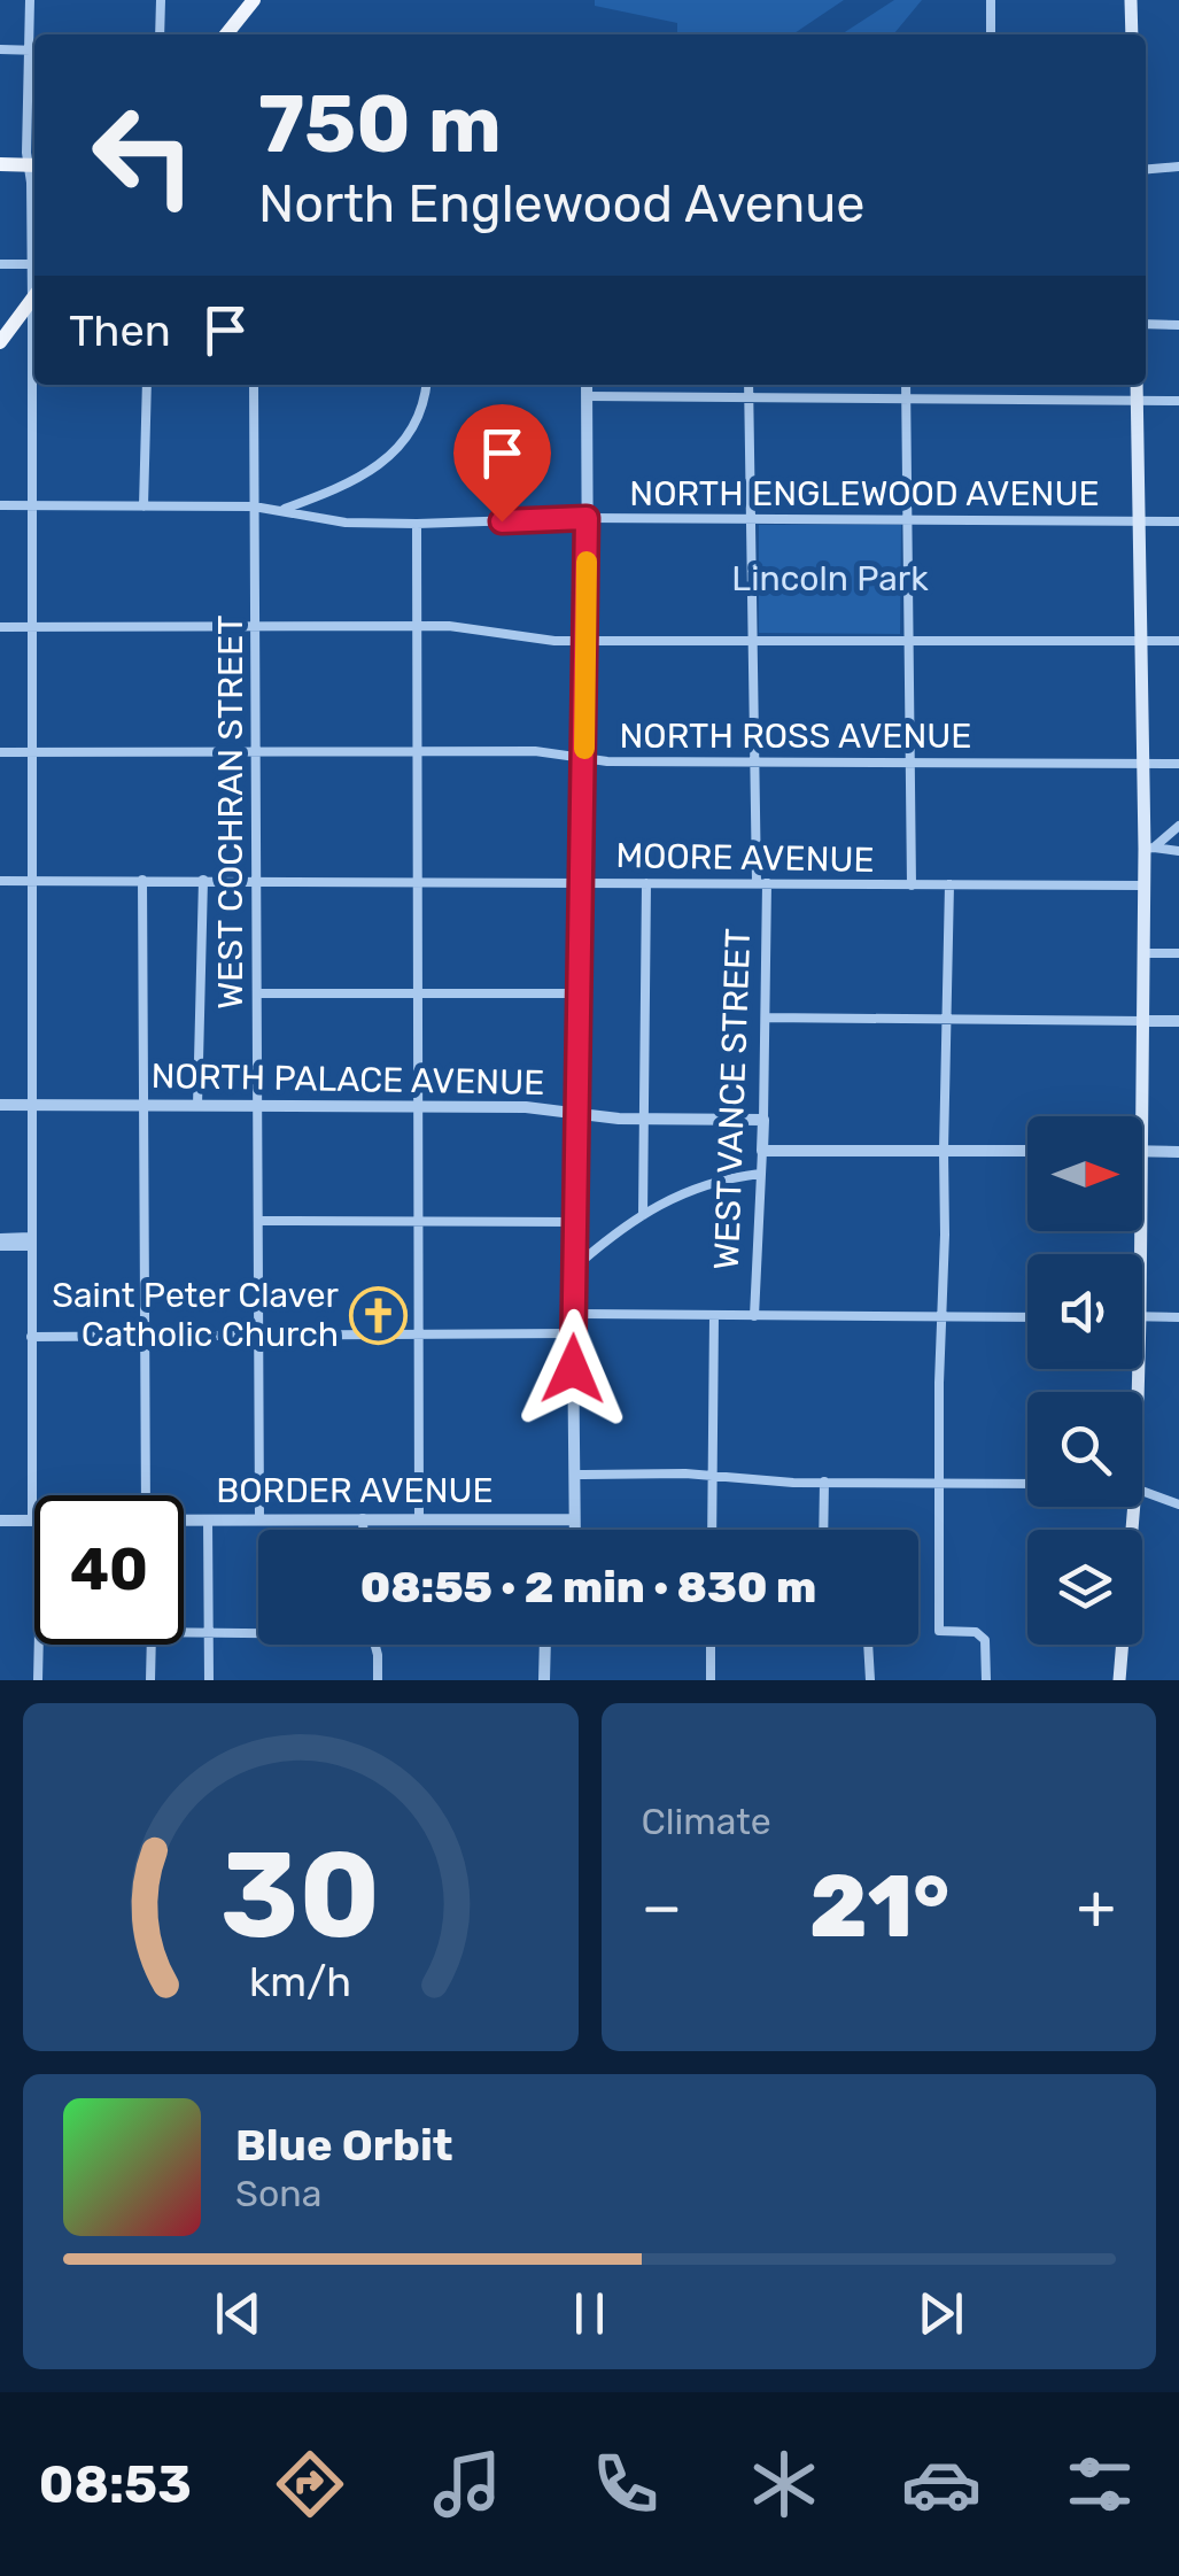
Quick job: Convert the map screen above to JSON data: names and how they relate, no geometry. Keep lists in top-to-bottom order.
{
  "streets": {
    "street": [
      "NORTH ENGLEWOOD AVENUE",
      "NORTH ROSS AVENUE",
      "WEST COCHRAN STREET",
      "MOORE AVENUE",
      "NORTH PALACE AVENUE",
      "WEST VANCE STREET",
      "BORDER AVENUE"
    ]
  },
  "crossings": [
    ["NORTH ENGLEWOOD AVENUE", "WEST COCHRAN STREET"],
    ["NORTH ENGLEWOOD AVENUE", "WEST VANCE STREET"],
    ["NORTH ROSS AVENUE", "WEST COCHRAN STREET"],
    ["NORTH ROSS AVENUE", "WEST VANCE STREET"],
    ["WEST COCHRAN STREET", "MOORE AVENUE"],
    ["WEST COCHRAN STREET", "NORTH PALACE AVENUE"],
    ["WEST COCHRAN STREET", "BORDER AVENUE"],
    ["MOORE AVENUE", "WEST VANCE STREET"],
    ["NORTH PALACE AVENUE", "WEST VANCE STREET"]
  ],
  "parks": ["Lincoln Park"],
  "places": {
    "church": ["Saint Peter Claver Catholic Church"]
  },
  "north": "right",
  "page": {
    "turn": ["750 m", "North Englewood Avenue"],
    "then": "Then",
    "limit": "40",
    "trip": "08:55 · 2 min · 830 m",
    "tile": "Climate",
    "heat": ["−", "21°", "+"],
    "song": ["Blue Orbit", "Sona"],
    "tabs": "08:53",
    "gauge": ["30", "km/h"]
  }
}
